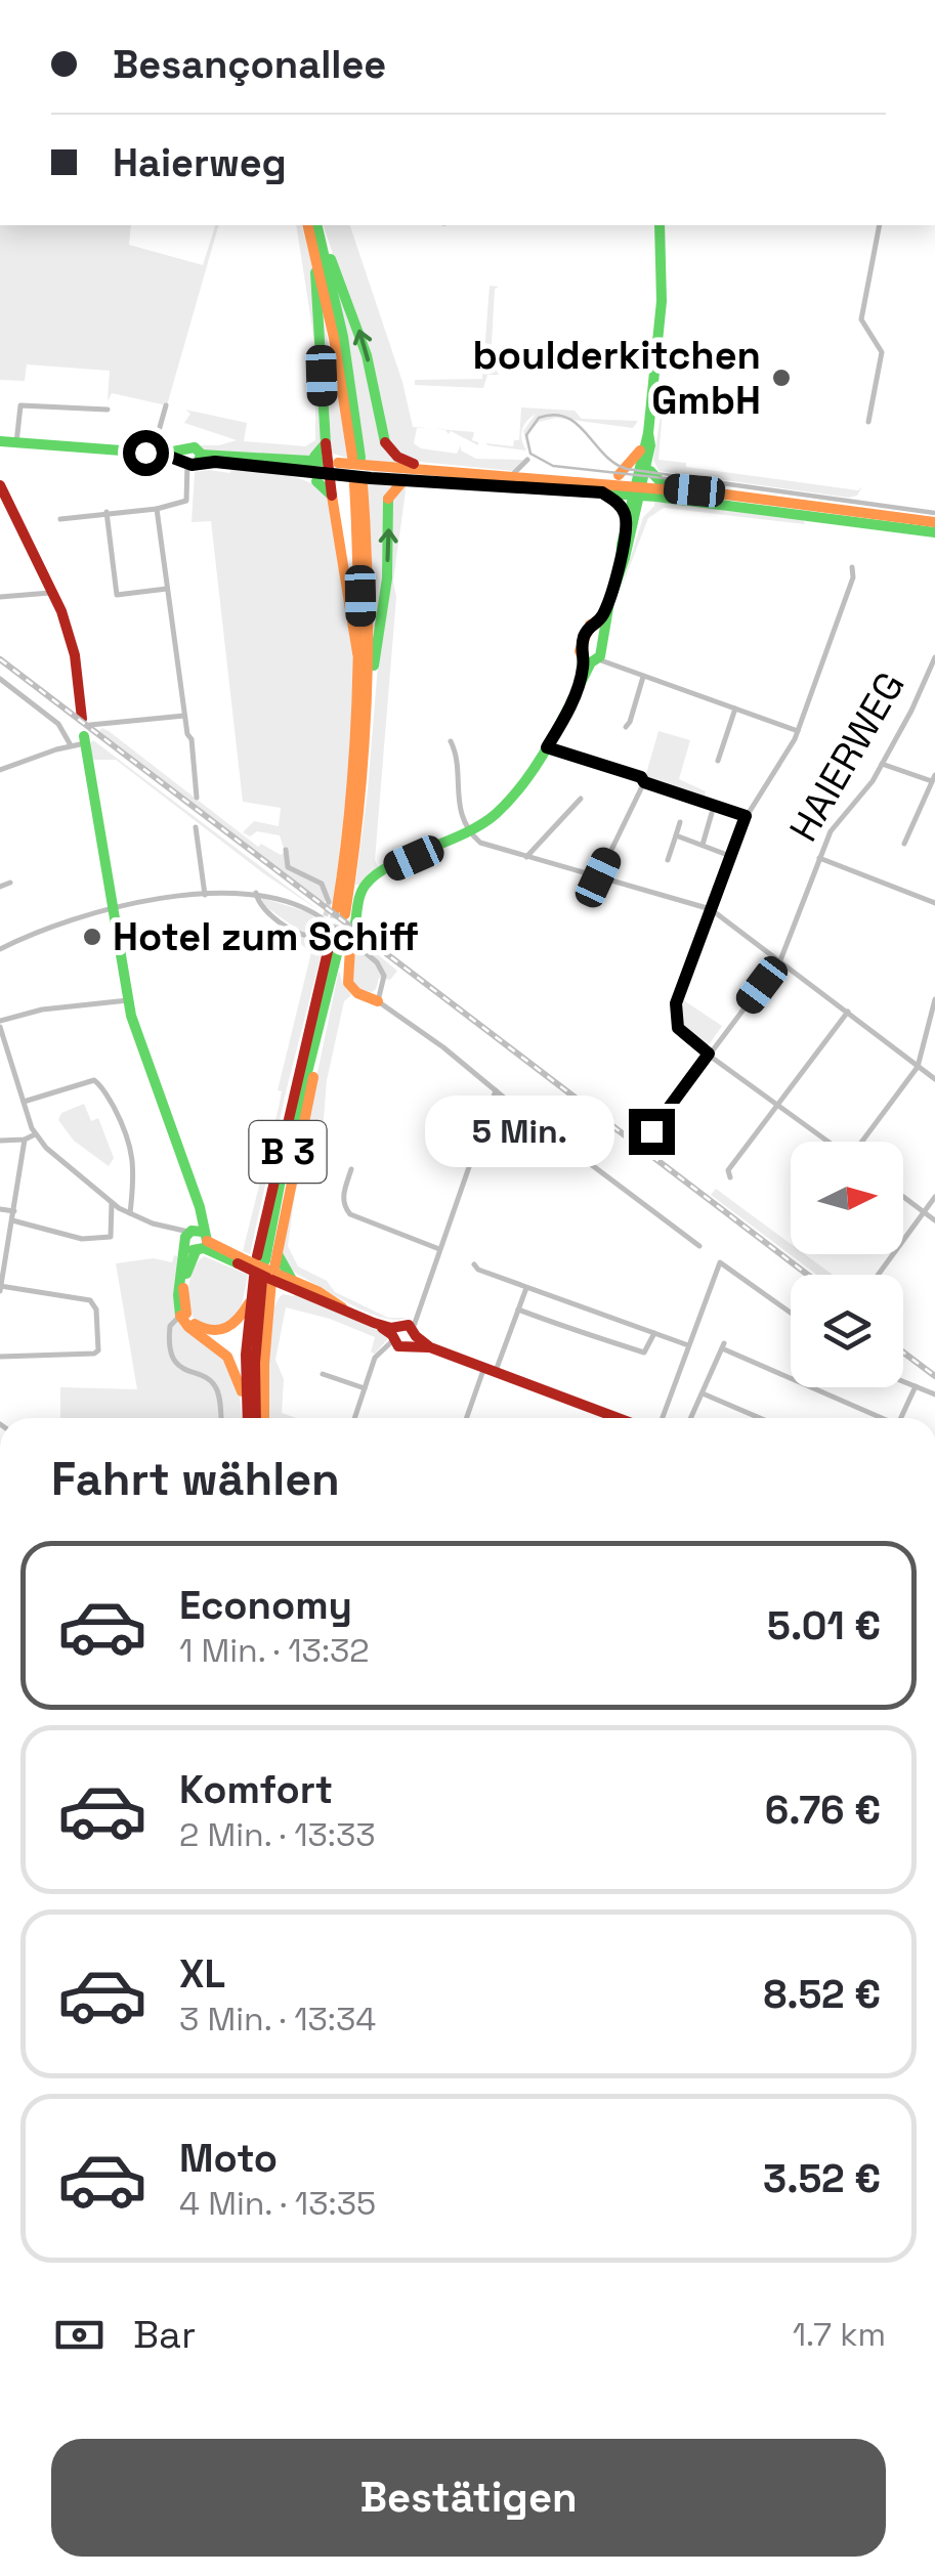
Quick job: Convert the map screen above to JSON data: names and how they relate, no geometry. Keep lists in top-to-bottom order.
{
  "streets": {
    "main road": ["B 3"],
    "street": ["HAIERWEG"]
  },
  "places": ["boulderkitchen GmbH", "Hotel zum Schiff"],
  "north": "right",
  "page": {
    "banner": ["Besançonallee", "Haierweg"],
    "bubble": "5 Min.",
    "heading": "Fahrt wählen",
    "list": [
      {
        "name": "Economy",
        "note": "1 Min. · 13:32",
        "value": "5.01 €"
      },
      {
        "name": "Komfort",
        "note": "2 Min. · 13:33",
        "value": "6.76 €"
      },
      {
        "name": "XL",
        "note": "3 Min. · 13:34",
        "value": "8.52 €"
      },
      {
        "name": "Moto",
        "note": "4 Min. · 13:35",
        "value": "3.52 €"
      }
    ],
    "pay": ["Bar", "1.7 km"],
    "buttons": "Bestätigen"
  }
}
